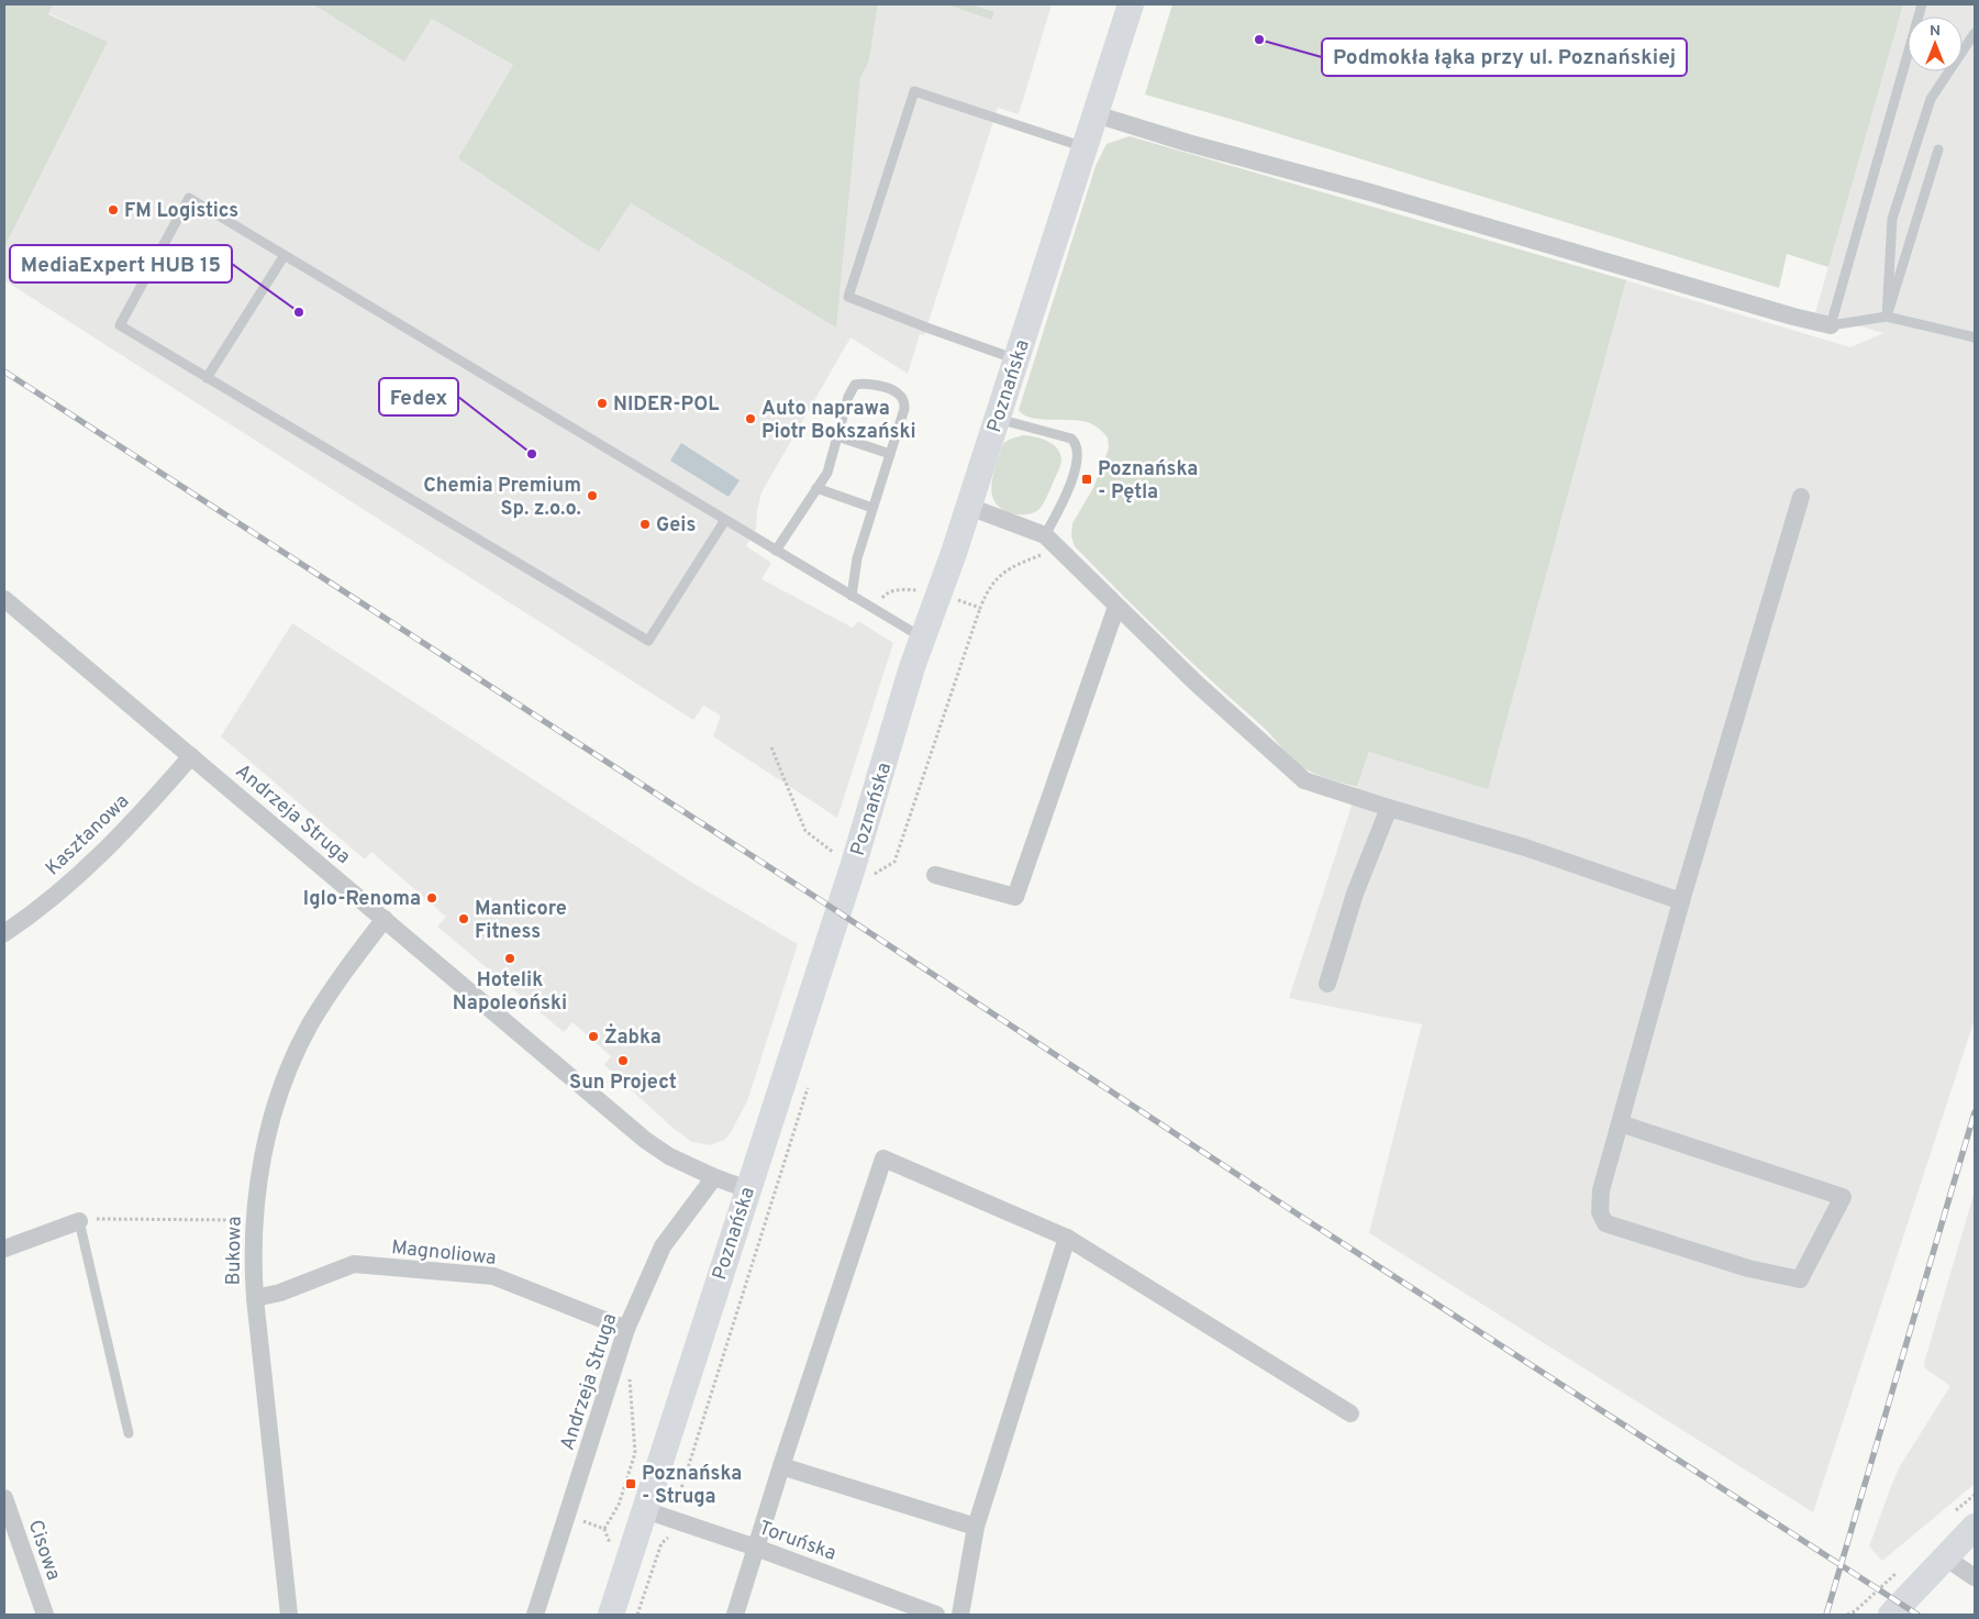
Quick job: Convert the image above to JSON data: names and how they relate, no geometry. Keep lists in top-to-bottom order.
{
  "streets": {
    "main road": ["Poznańska"],
    "street": [
      "Andrzeja Struga",
      "Kasztanowa",
      "Bukowa",
      "Magnoliowa",
      "Toruńska",
      "Cisowa"
    ]
  },
  "crossings": [
    ["Poznańska", "Andrzeja Struga"],
    ["Poznańska", "Toruńska"],
    ["Andrzeja Struga", "Kasztanowa"],
    ["Andrzeja Struga", "Bukowa"],
    ["Andrzeja Struga", "Magnoliowa"],
    ["Bukowa", "Magnoliowa"]
  ],
  "places": {
    "other": [
      "Podmokła łąka przy ul. Poznańskiej",
      "FM Logistics",
      "MediaExpert HUB 15",
      "NIDER-POL",
      "Auto naprawa Piotr Bokszański",
      "Fedex",
      "Chemia Premium Sp. z.o.o.",
      "Geis",
      "Iglo-Renoma",
      "Manticore Fitness",
      "Hotelik Napoleoński",
      "Żabka",
      "Sun Project"
    ],
    "transit": ["Poznańska - Pętla", "Poznańska - Struga"]
  },
  "north": "top"
}
